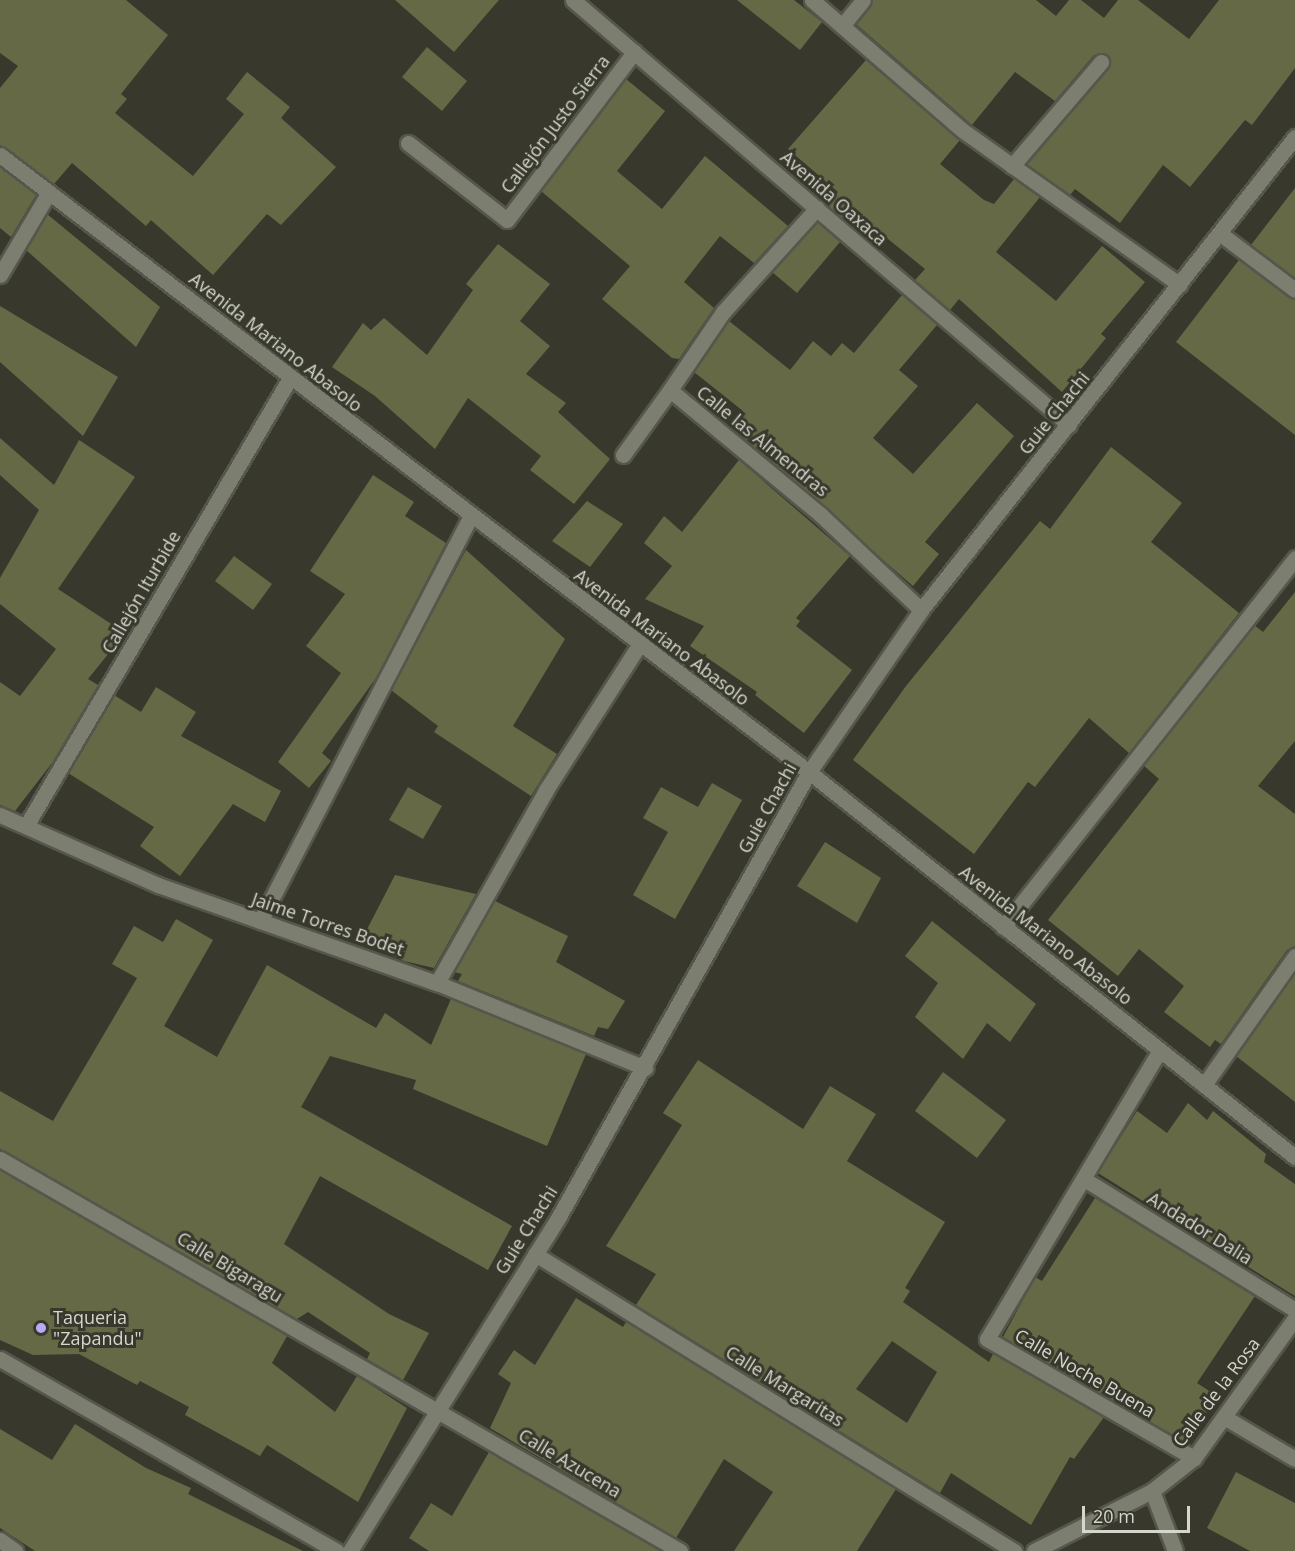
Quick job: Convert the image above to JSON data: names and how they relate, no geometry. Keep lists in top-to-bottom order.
{
  "streets": {
    "street": [
      "Callejón Justo Sierra",
      "Avenida Oaxaca",
      "Avenida Mariano Abasolo",
      "Guie Chachi",
      "Calle las Almendras",
      "Callejón Iturbide",
      "Jaime Torres Bodet",
      "Andador Dalia",
      "Calle Bigaragu",
      "Calle Noche Buena",
      "Calle Margaritas",
      "Calle de la Rosa",
      "Calle Azucena"
    ]
  },
  "crossings": [
    ["Callejón Justo Sierra", "Avenida Oaxaca"],
    ["Avenida Oaxaca", "Guie Chachi"],
    ["Avenida Oaxaca", "Calle las Almendras"],
    ["Avenida Mariano Abasolo", "Guie Chachi"],
    ["Avenida Mariano Abasolo", "Callejón Iturbide"],
    ["Guie Chachi", "Calle las Almendras"],
    ["Guie Chachi", "Jaime Torres Bodet"],
    ["Guie Chachi", "Calle Bigaragu"],
    ["Guie Chachi", "Calle Margaritas"],
    ["Guie Chachi", "Calle Azucena"],
    ["Callejón Iturbide", "Jaime Torres Bodet"],
    ["Andador Dalia", "Calle Noche Buena"],
    ["Calle Bigaragu", "Calle Azucena"],
    ["Calle Noche Buena", "Calle de la Rosa"]
  ],
  "places": ["Taqueria \"Zapandu\""],
  "scale_bar": "20 m"
}
